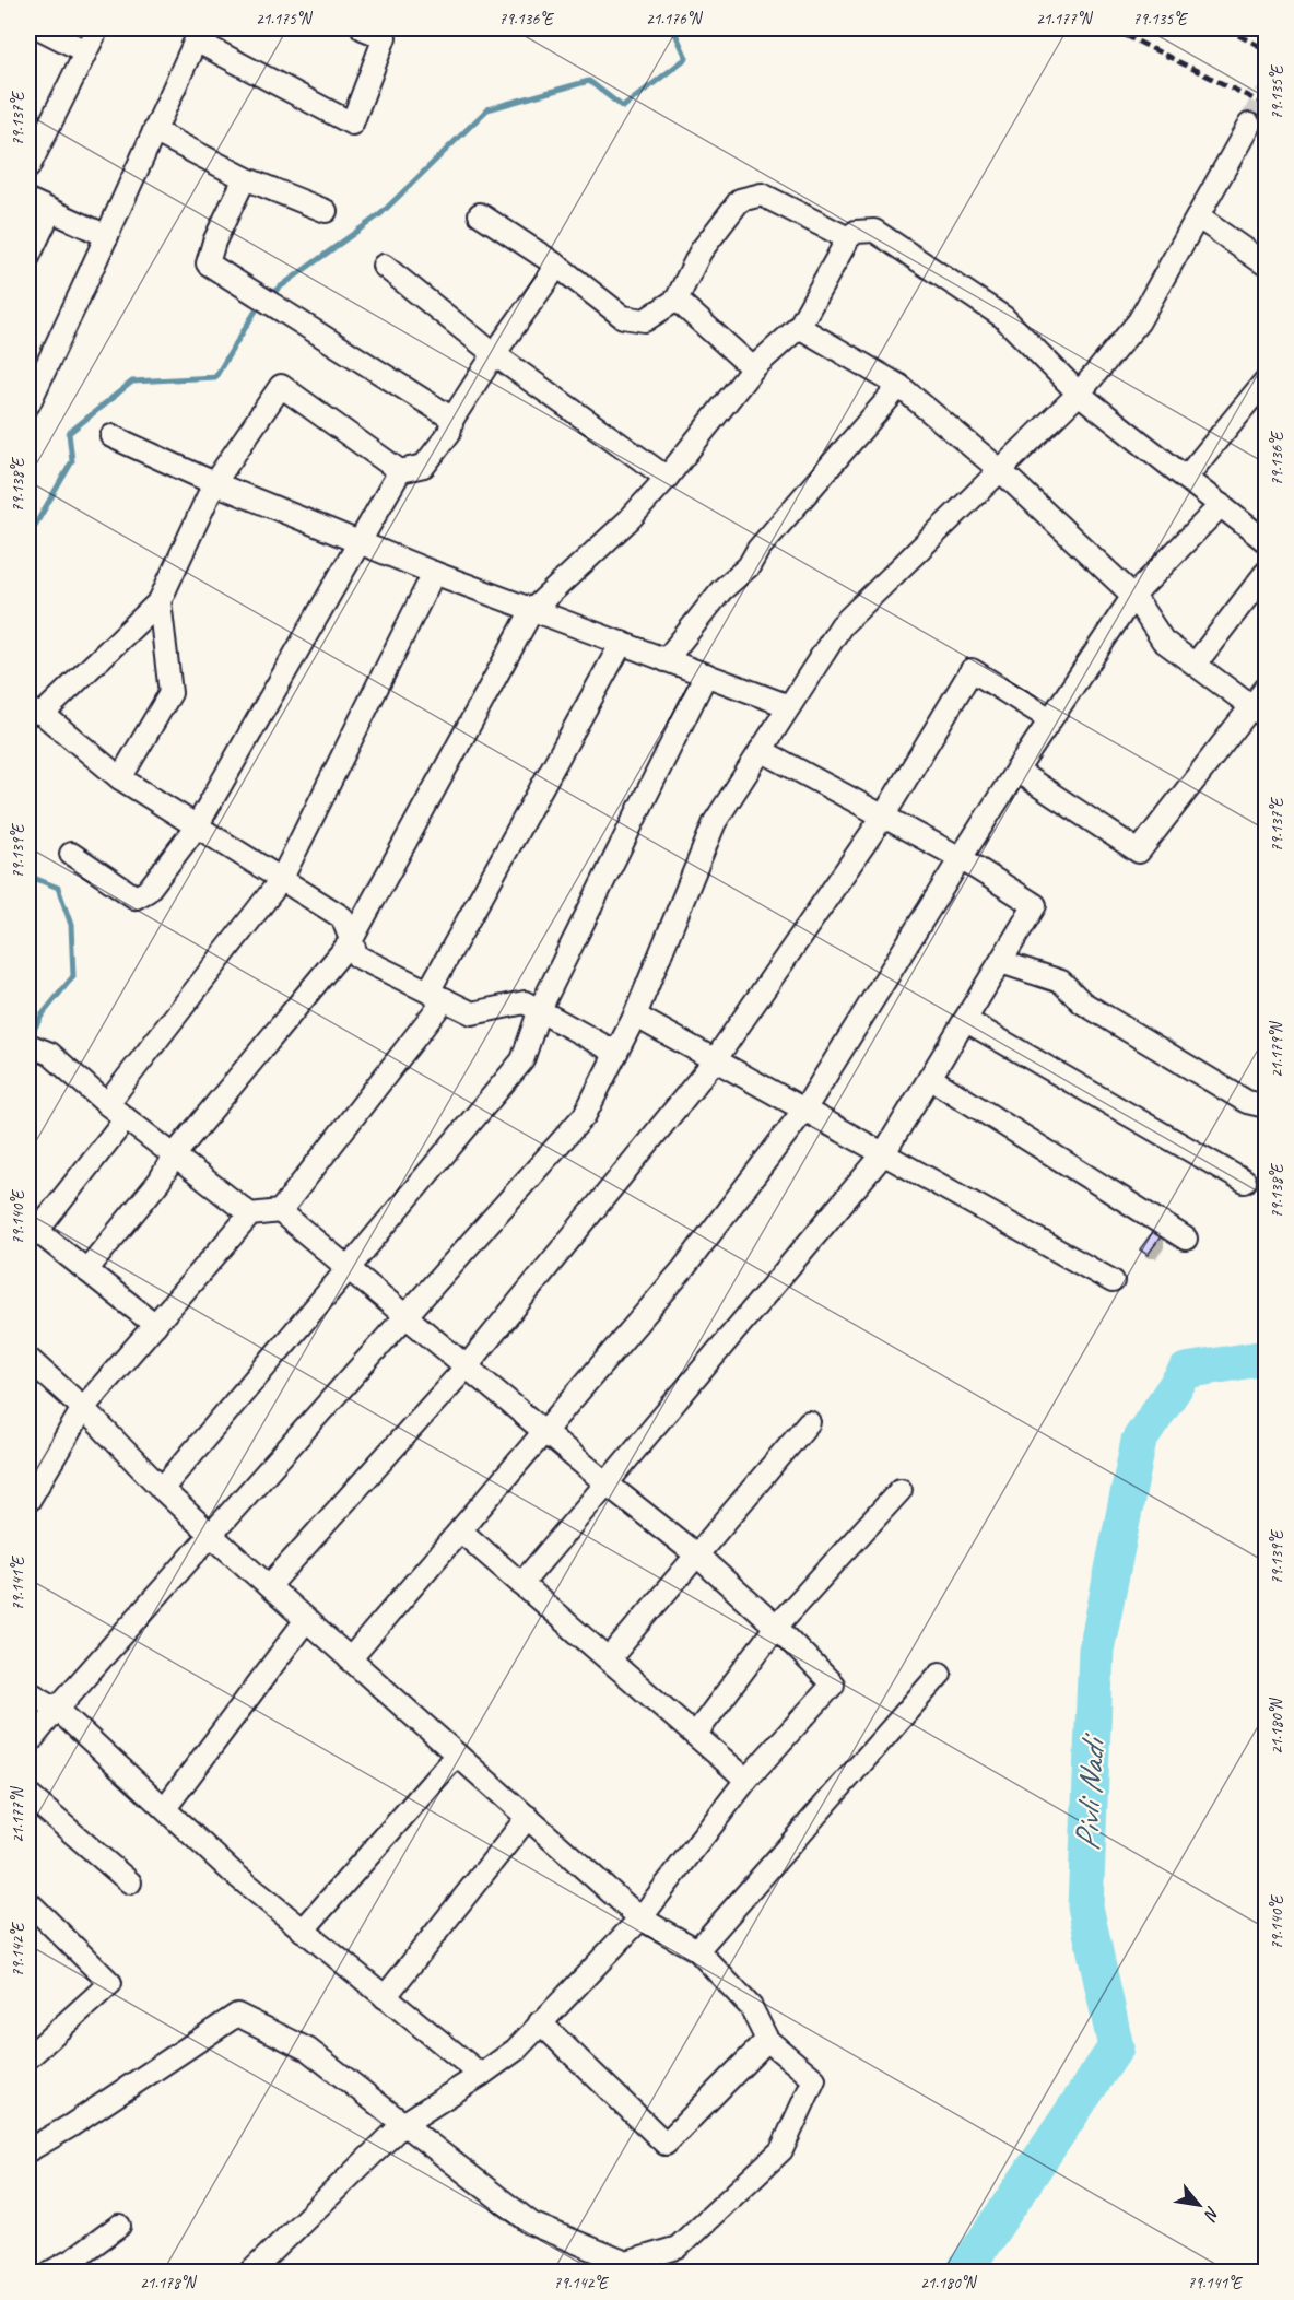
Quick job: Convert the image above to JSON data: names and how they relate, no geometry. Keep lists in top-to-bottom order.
{
  "water": ["Pivli Nadi"],
  "north": "bottom right",
  "coordinates": [
    "21.175°N",
    "79.136°E",
    "21.176°N",
    "21.177°N",
    "79.135°E",
    "79.137°E",
    "79.138°E",
    "79.139°E",
    "21.179°N",
    "79.140°E",
    "79.141°E",
    "21.180°N",
    "79.142°E",
    "21.178°N"
  ]
}
